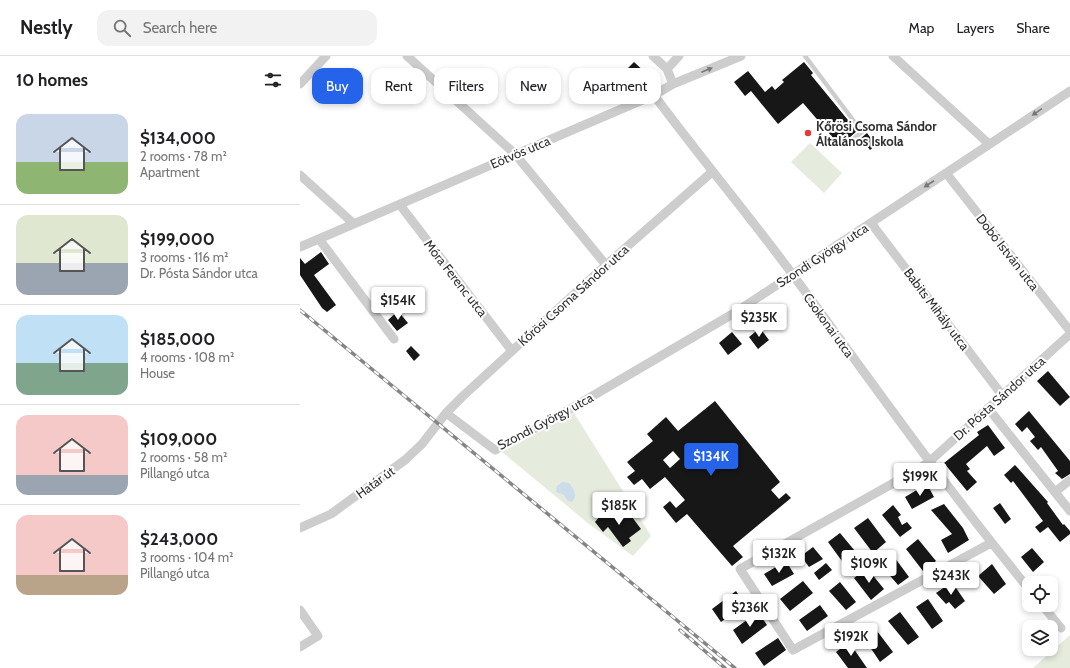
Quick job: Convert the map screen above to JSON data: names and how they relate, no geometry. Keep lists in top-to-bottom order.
{
  "streets": {
    "street": [
      "Eötvös utca",
      "Dobó István utca",
      "Szondi György utca",
      "Móra Ferenc utca",
      "Kőrösi Csoma Sándor utca",
      "Babits Mihály utca",
      "Csokonai utca",
      "Dr. Pósta Sándor utca",
      "Határ út"
    ]
  },
  "crossings": [
    ["Eötvös utca", "Móra Ferenc utca"],
    ["Dobó István utca", "Szondi György utca"],
    ["Dobó István utca", "Dr. Pósta Sándor utca"],
    ["Szondi György utca", "Kőrösi Csoma Sándor utca"],
    ["Szondi György utca", "Babits Mihály utca"],
    ["Szondi György utca", "Csokonai utca"],
    ["Móra Ferenc utca", "Kőrösi Csoma Sándor utca"],
    ["Kőrösi Csoma Sándor utca", "Csokonai utca"],
    ["Kőrösi Csoma Sándor utca", "Határ út"],
    ["Babits Mihály utca", "Dr. Pósta Sándor utca"],
    ["Csokonai utca", "Dr. Pósta Sándor utca"]
  ],
  "places": ["Kőrösi Csoma Sándor Általános Iskola"],
  "page": {
    "header": "Nestly",
    "search": "Search here",
    "nav": ["Map", "Layers", "Share"],
    "heading": "10 homes",
    "chip": [
      "Buy",
      "Rent",
      "Filters",
      "New",
      "Apartment"
    ],
    "list": [
      {
        "name": "$134,000",
        "note": "2 rooms · 78 m² · Apartment"
      },
      {
        "name": "$199,000",
        "note": "3 rooms · 116 m² · Dr. Pósta Sándor utca"
      },
      {
        "name": "$185,000",
        "note": "4 rooms · 108 m² · House"
      },
      {
        "name": "$109,000",
        "note": "2 rooms · 58 m² · Pillangó utca"
      },
      {
        "name": "$243,000",
        "note": "3 rooms · 104 m² · Pillangó utca"
      }
    ],
    "price": [
      "$154K",
      "$235K",
      "$134K",
      "$199K",
      "$185K",
      "$132K",
      "$109K",
      "$243K",
      "$236K",
      "$192K"
    ]
  }
}
